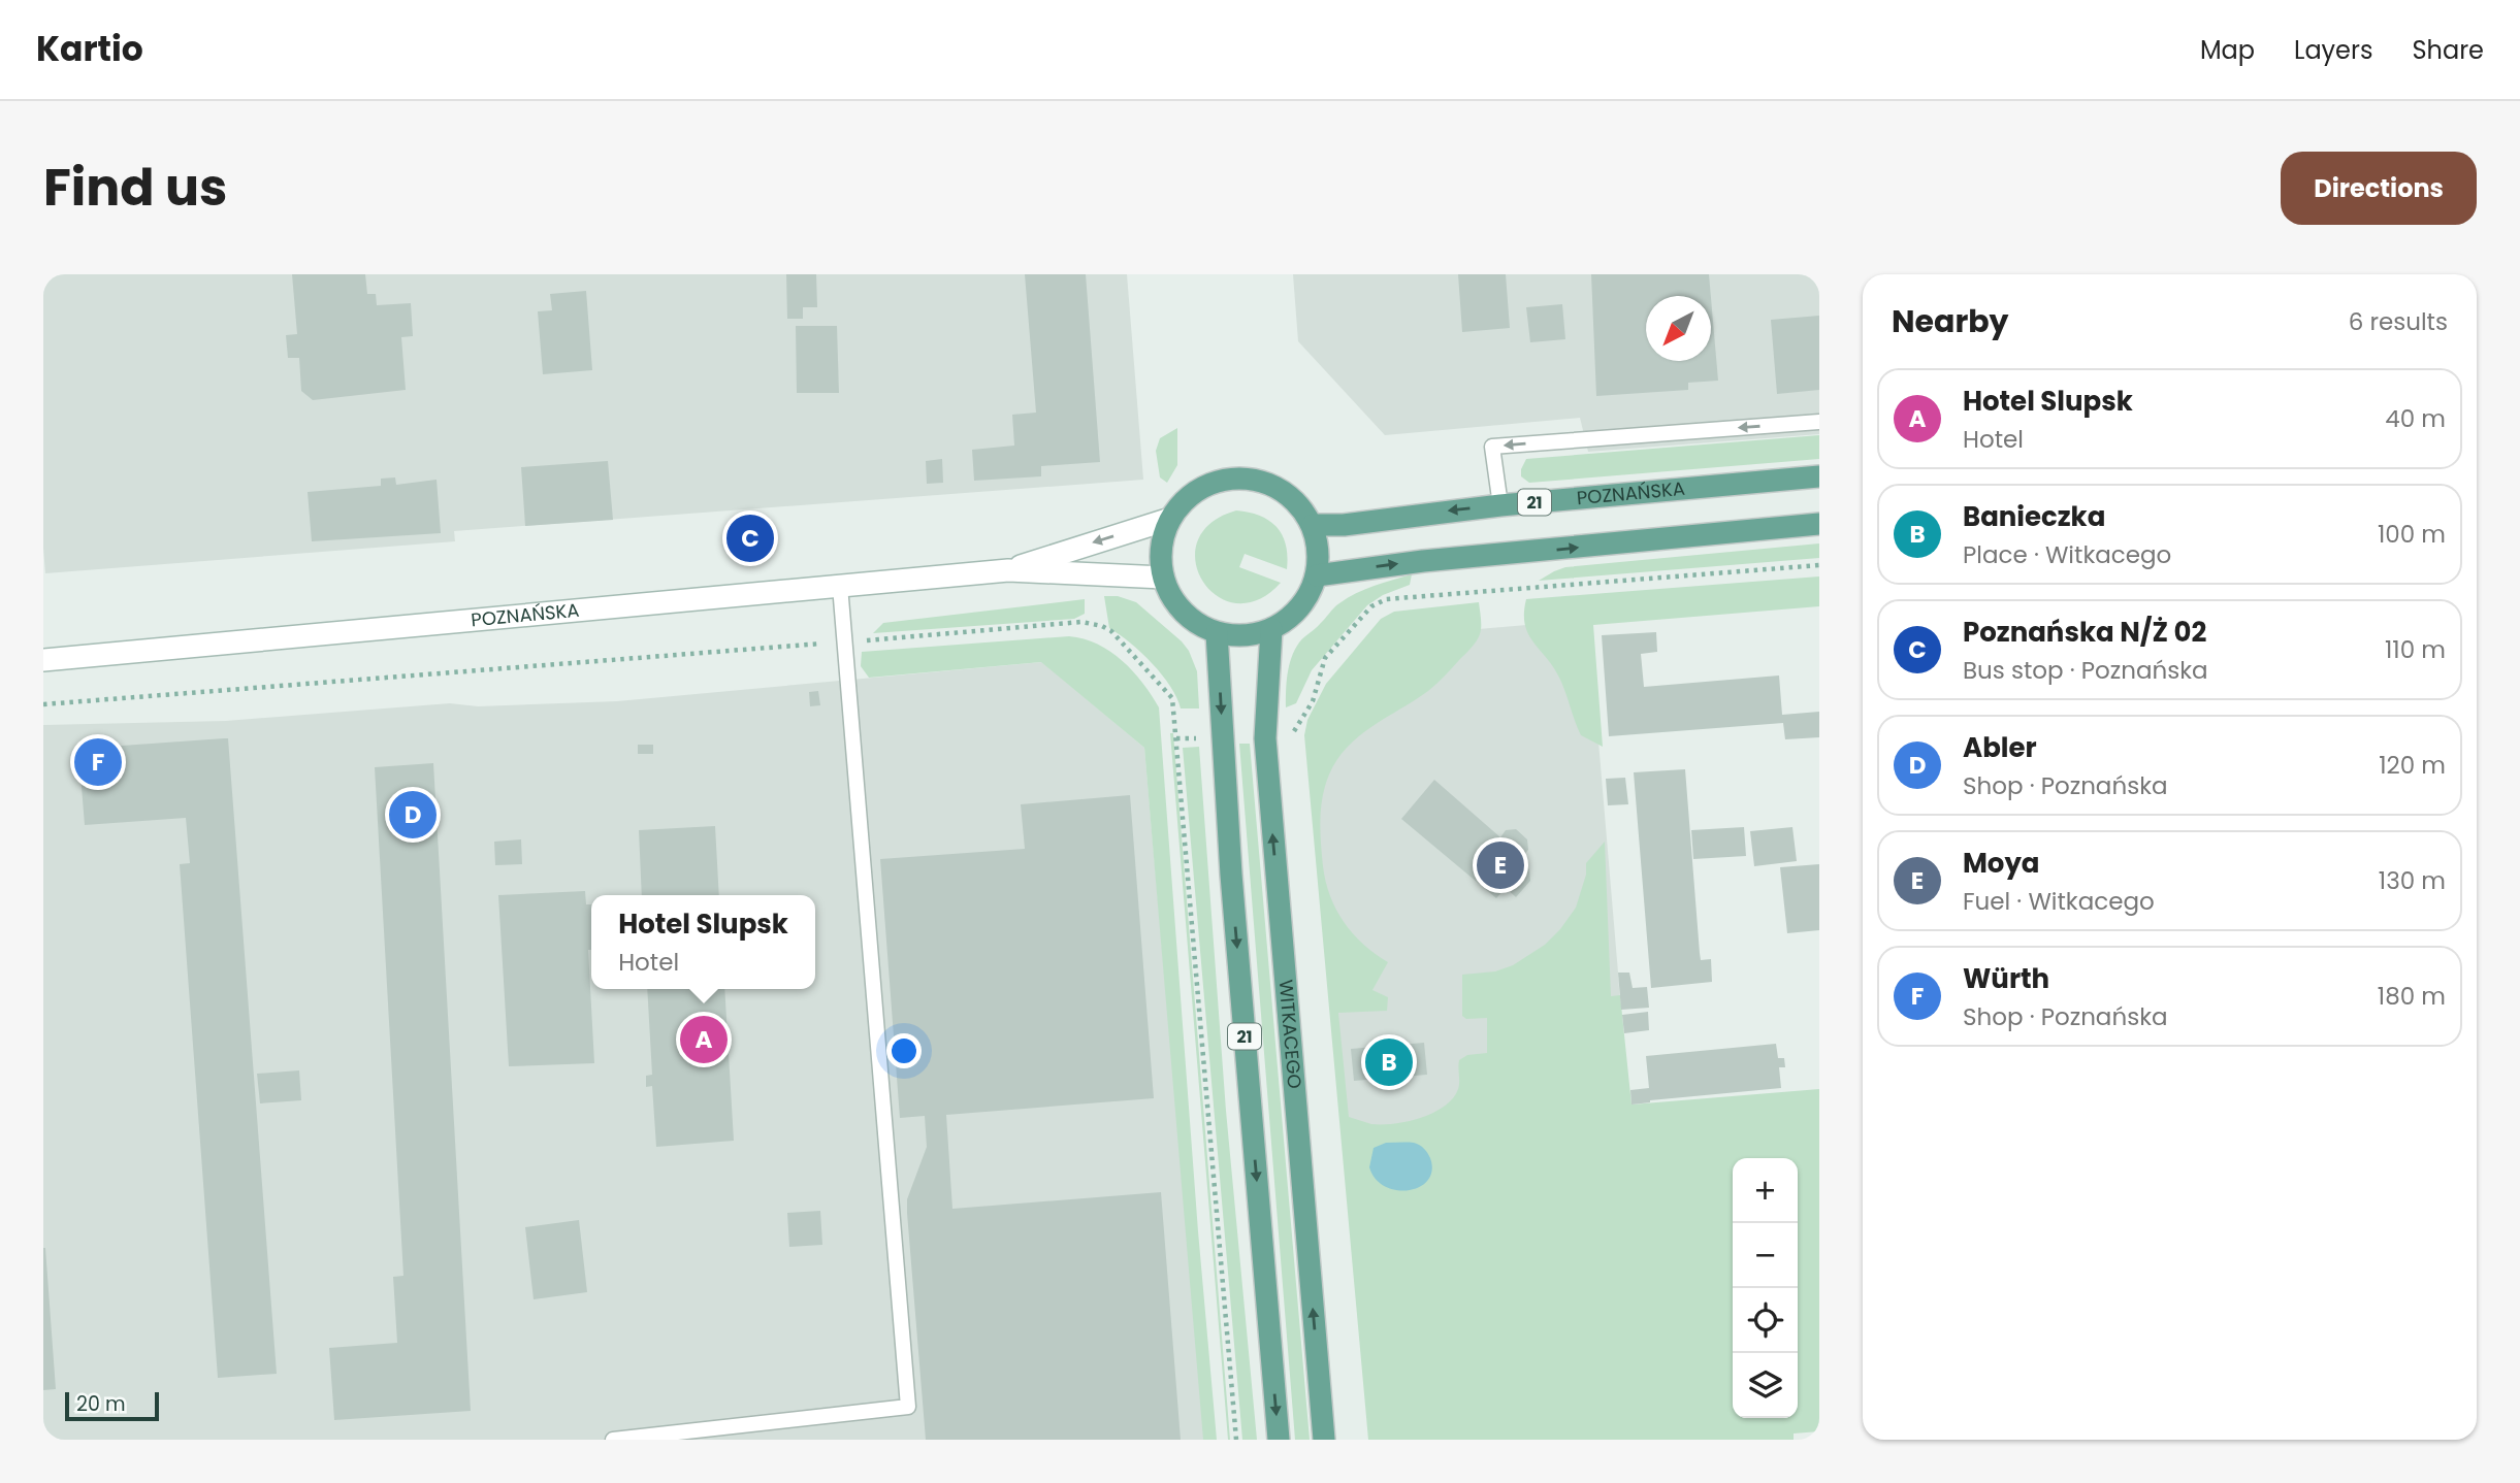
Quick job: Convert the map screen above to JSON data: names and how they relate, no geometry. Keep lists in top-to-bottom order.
{
  "streets": {
    "main road": ["POZNAŃSKA", "21", "WITKACEGO"]
  },
  "crossings": [
    ["POZNAŃSKA", "21"],
    ["POZNAŃSKA", "WITKACEGO"],
    ["21", "WITKACEGO"]
  ],
  "scale_bar": "20 m",
  "north": "bottom left",
  "page": {
    "header": "Kartio",
    "nav": ["Map", "Layers", "Share"],
    "title": "Find us",
    "buttons": "Directions",
    "heading": ["Nearby", "6 results"],
    "list": [
      {
        "mark": "A",
        "name": "Hotel Slupsk",
        "note": "Hotel",
        "value": "40 m"
      },
      {
        "mark": "B",
        "name": "Banieczka",
        "note": "Place · Witkacego",
        "value": "100 m"
      },
      {
        "mark": "C",
        "name": "Poznańska N/Ż 02",
        "note": "Bus stop · Poznańska",
        "value": "110 m"
      },
      {
        "mark": "D",
        "name": "Abler",
        "note": "Shop · Poznańska",
        "value": "120 m"
      },
      {
        "mark": "E",
        "name": "Moya",
        "note": "Fuel · Witkacego",
        "value": "130 m"
      },
      {
        "mark": "F",
        "name": "Würth",
        "note": "Shop · Poznańska",
        "value": "180 m"
      }
    ],
    "pins": [
      "C",
      "F",
      "D",
      "E",
      "A",
      "B"
    ],
    "popup": ["Hotel Slupsk", "Hotel"],
    "map_buttons": ["+", "−"],
    "scale": "20 m"
  }
}
